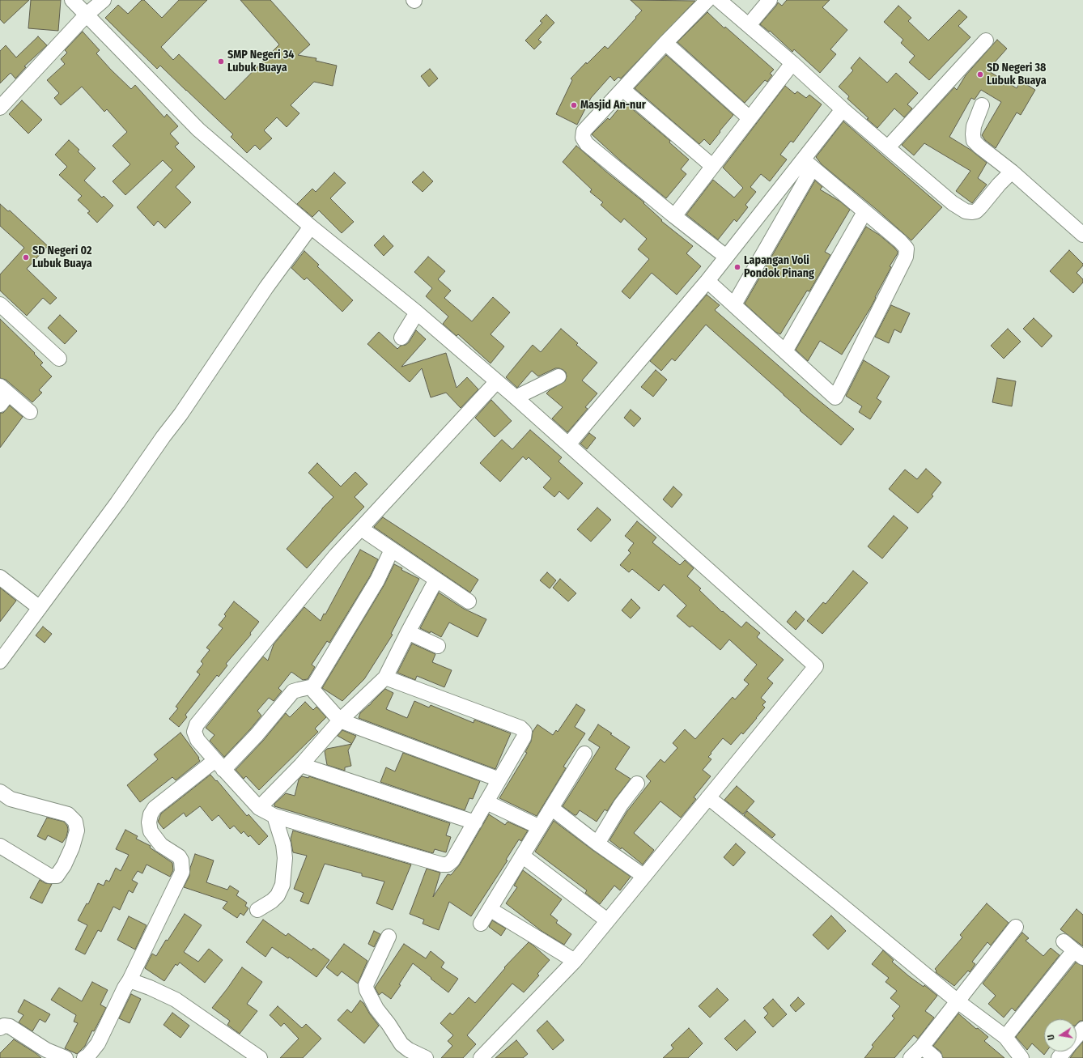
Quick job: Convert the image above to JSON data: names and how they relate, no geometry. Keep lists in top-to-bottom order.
{
  "places": [
    "SMP Negeri 34 Lubuk Buaya",
    "SD Negeri 38 Lubuk Buaya",
    "Masjid An-nur",
    "SD Negeri 02 Lubuk Buaya",
    "Lapangan Voli Pondok Pinang"
  ],
  "north": "left"
}
